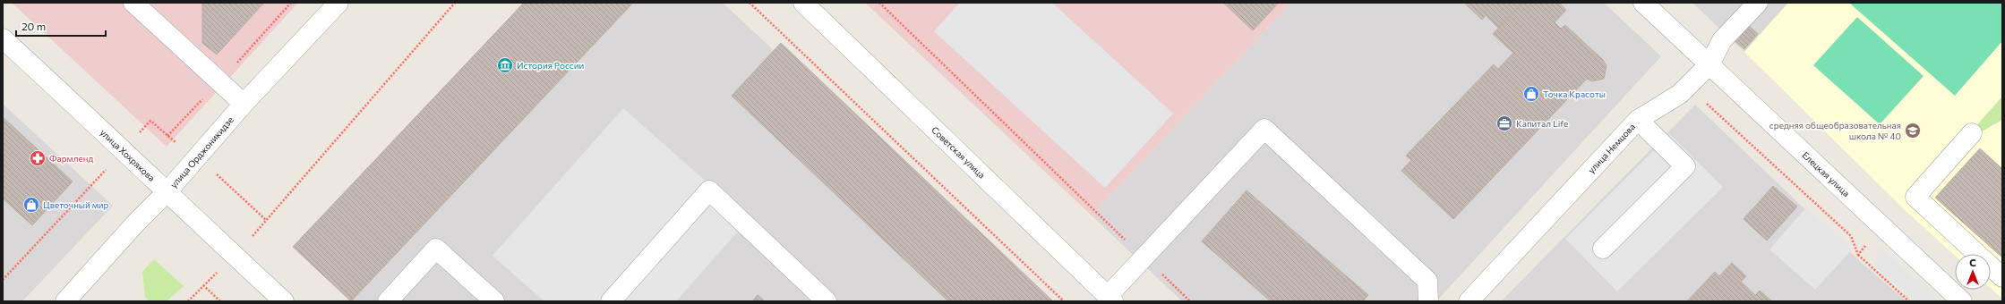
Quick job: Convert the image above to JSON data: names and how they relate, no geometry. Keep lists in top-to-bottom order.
{
  "streets": {
    "street": [
      "улица Немцова",
      "улица Орджоникидзе",
      "Советская улица",
      "улица Хохрякова",
      "Елецкая улица"
    ]
  },
  "crossings": [
    ["улица Немцова", "Елецкая улица"],
    ["улица Орджоникидзе", "улица Хохрякова"]
  ],
  "places": {
    "museum": ["История России"],
    "shop": ["Точка Красоты", "Цветочный мир"],
    "office": ["Капитал Life"],
    "school or university": ["средняя общеобразовательная школа № 40"],
    "pharmacy": ["Фармленд"]
  },
  "scale_bar": "20 m",
  "north": "top"
}
